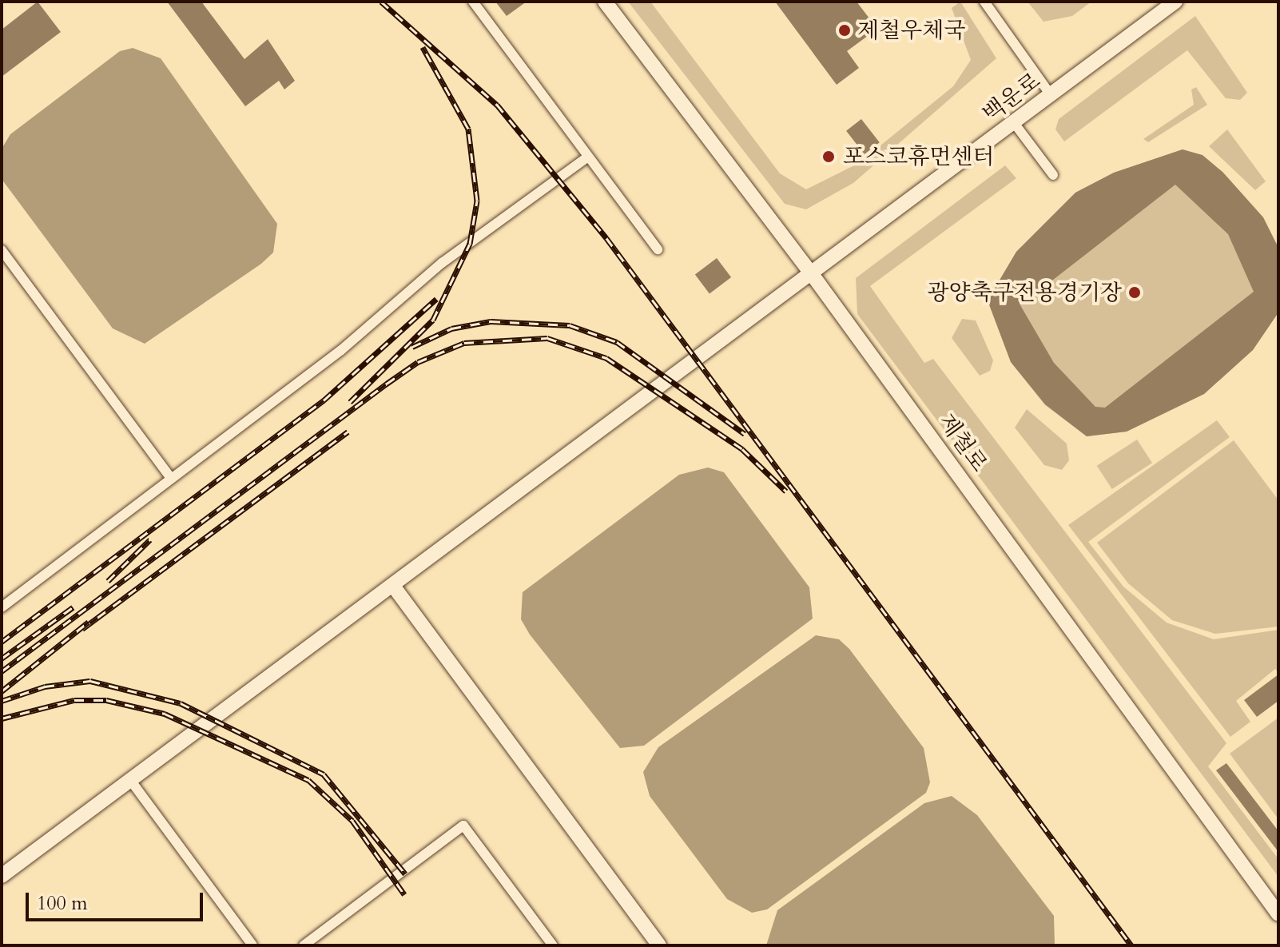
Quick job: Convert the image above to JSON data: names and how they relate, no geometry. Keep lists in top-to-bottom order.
{
  "streets": {
    "main road": ["백운로", "제철로"]
  },
  "crossings": [
    ["백운로", "제철로"]
  ],
  "places": ["제철우체국", "포스코휴먼센터", "광양축구전용경기장"],
  "scale_bar": "100 m"
}
